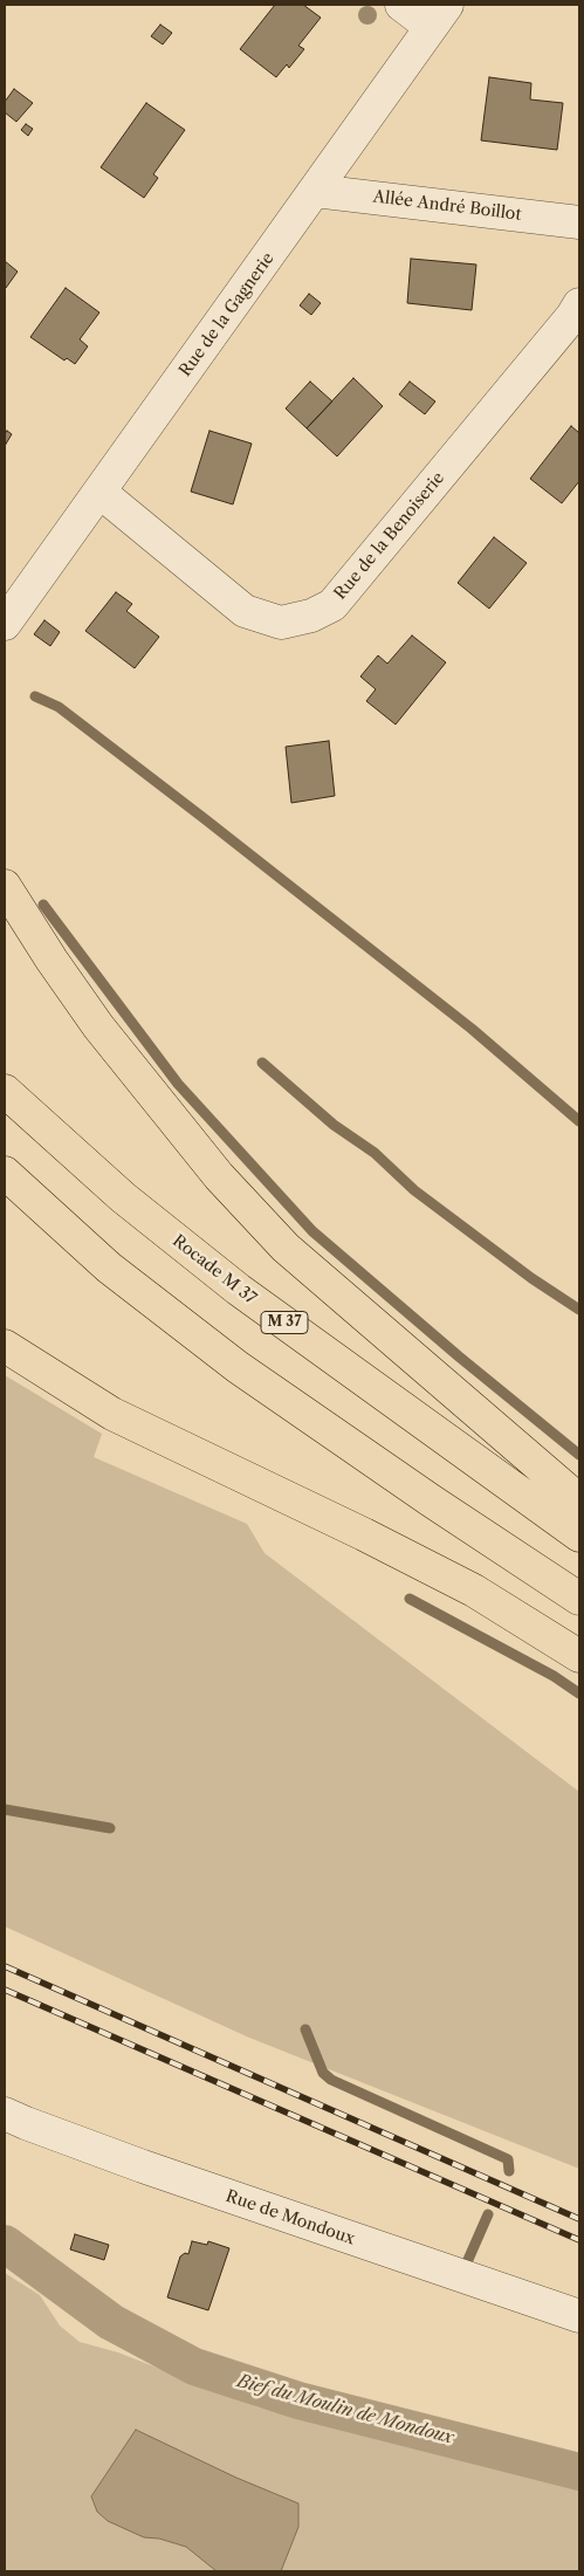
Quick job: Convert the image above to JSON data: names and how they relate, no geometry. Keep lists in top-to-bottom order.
{
  "streets": {
    "highway": ["Rocade M 37", "M 37"],
    "street": [
      "Allée André Boillot",
      "Rue de la Gagnerie",
      "Rue de la Benoiserie",
      "Rue de Mondoux"
    ]
  },
  "crossings": [
    ["Allée André Boillot", "Rue de la Gagnerie"],
    ["Rue de la Gagnerie", "Rue de la Benoiserie"]
  ],
  "water": ["Bief du Moulin de Mondoux"]
}
